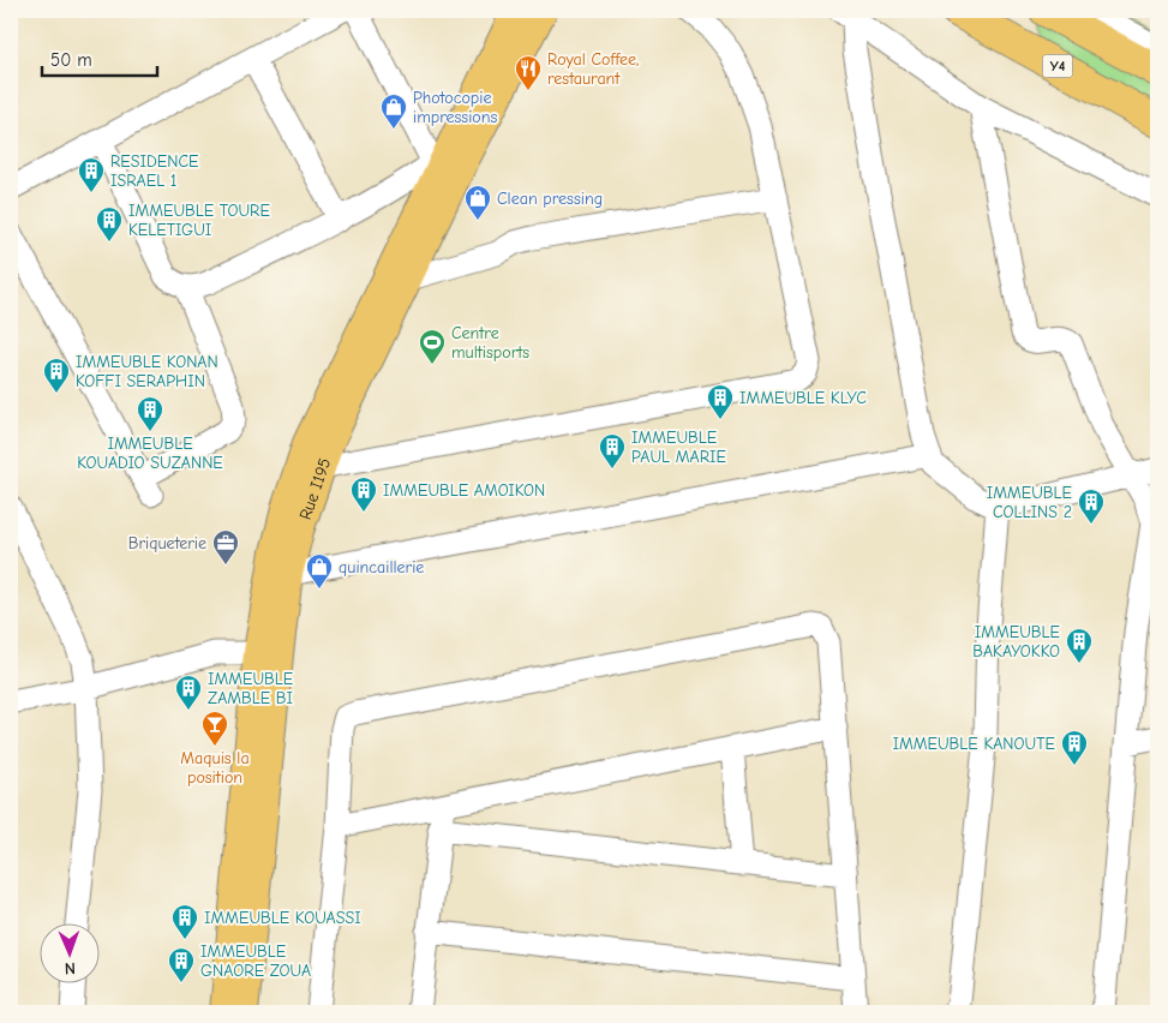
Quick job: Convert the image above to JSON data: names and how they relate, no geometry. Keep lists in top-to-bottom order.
{
  "streets": {
    "highway": ["Y4"],
    "main road": ["Rue I195"]
  },
  "places": {
    "restaurant": ["Royal Coffee, restaurant"],
    "shop": ["Photocopie impressions", "Clean pressing", "quincaillerie"],
    "building": [
      "RESIDENCE ISRAEL 1",
      "IMMEUBLE TOURE KELETIGUI",
      "IMMEUBLE KONAN KOFFI SERAPHIN",
      "IMMEUBLE KLYC",
      "IMMEUBLE KOUADIO SUZANNE",
      "IMMEUBLE PAUL MARIE",
      "IMMEUBLE AMOIKON",
      "IMMEUBLE COLLINS 2",
      "IMMEUBLE BAKAYOKKO",
      "IMMEUBLE ZAMBLE BI",
      "IMMEUBLE KANOUTE",
      "IMMEUBLE KOUASSI",
      "IMMEUBLE GNAORE ZOUA"
    ],
    "sports": ["Centre multisports"],
    "office": ["Briqueterie"],
    "bar": ["Maquis la position"]
  },
  "scale_bar": "50 m",
  "north": "bottom"
}
